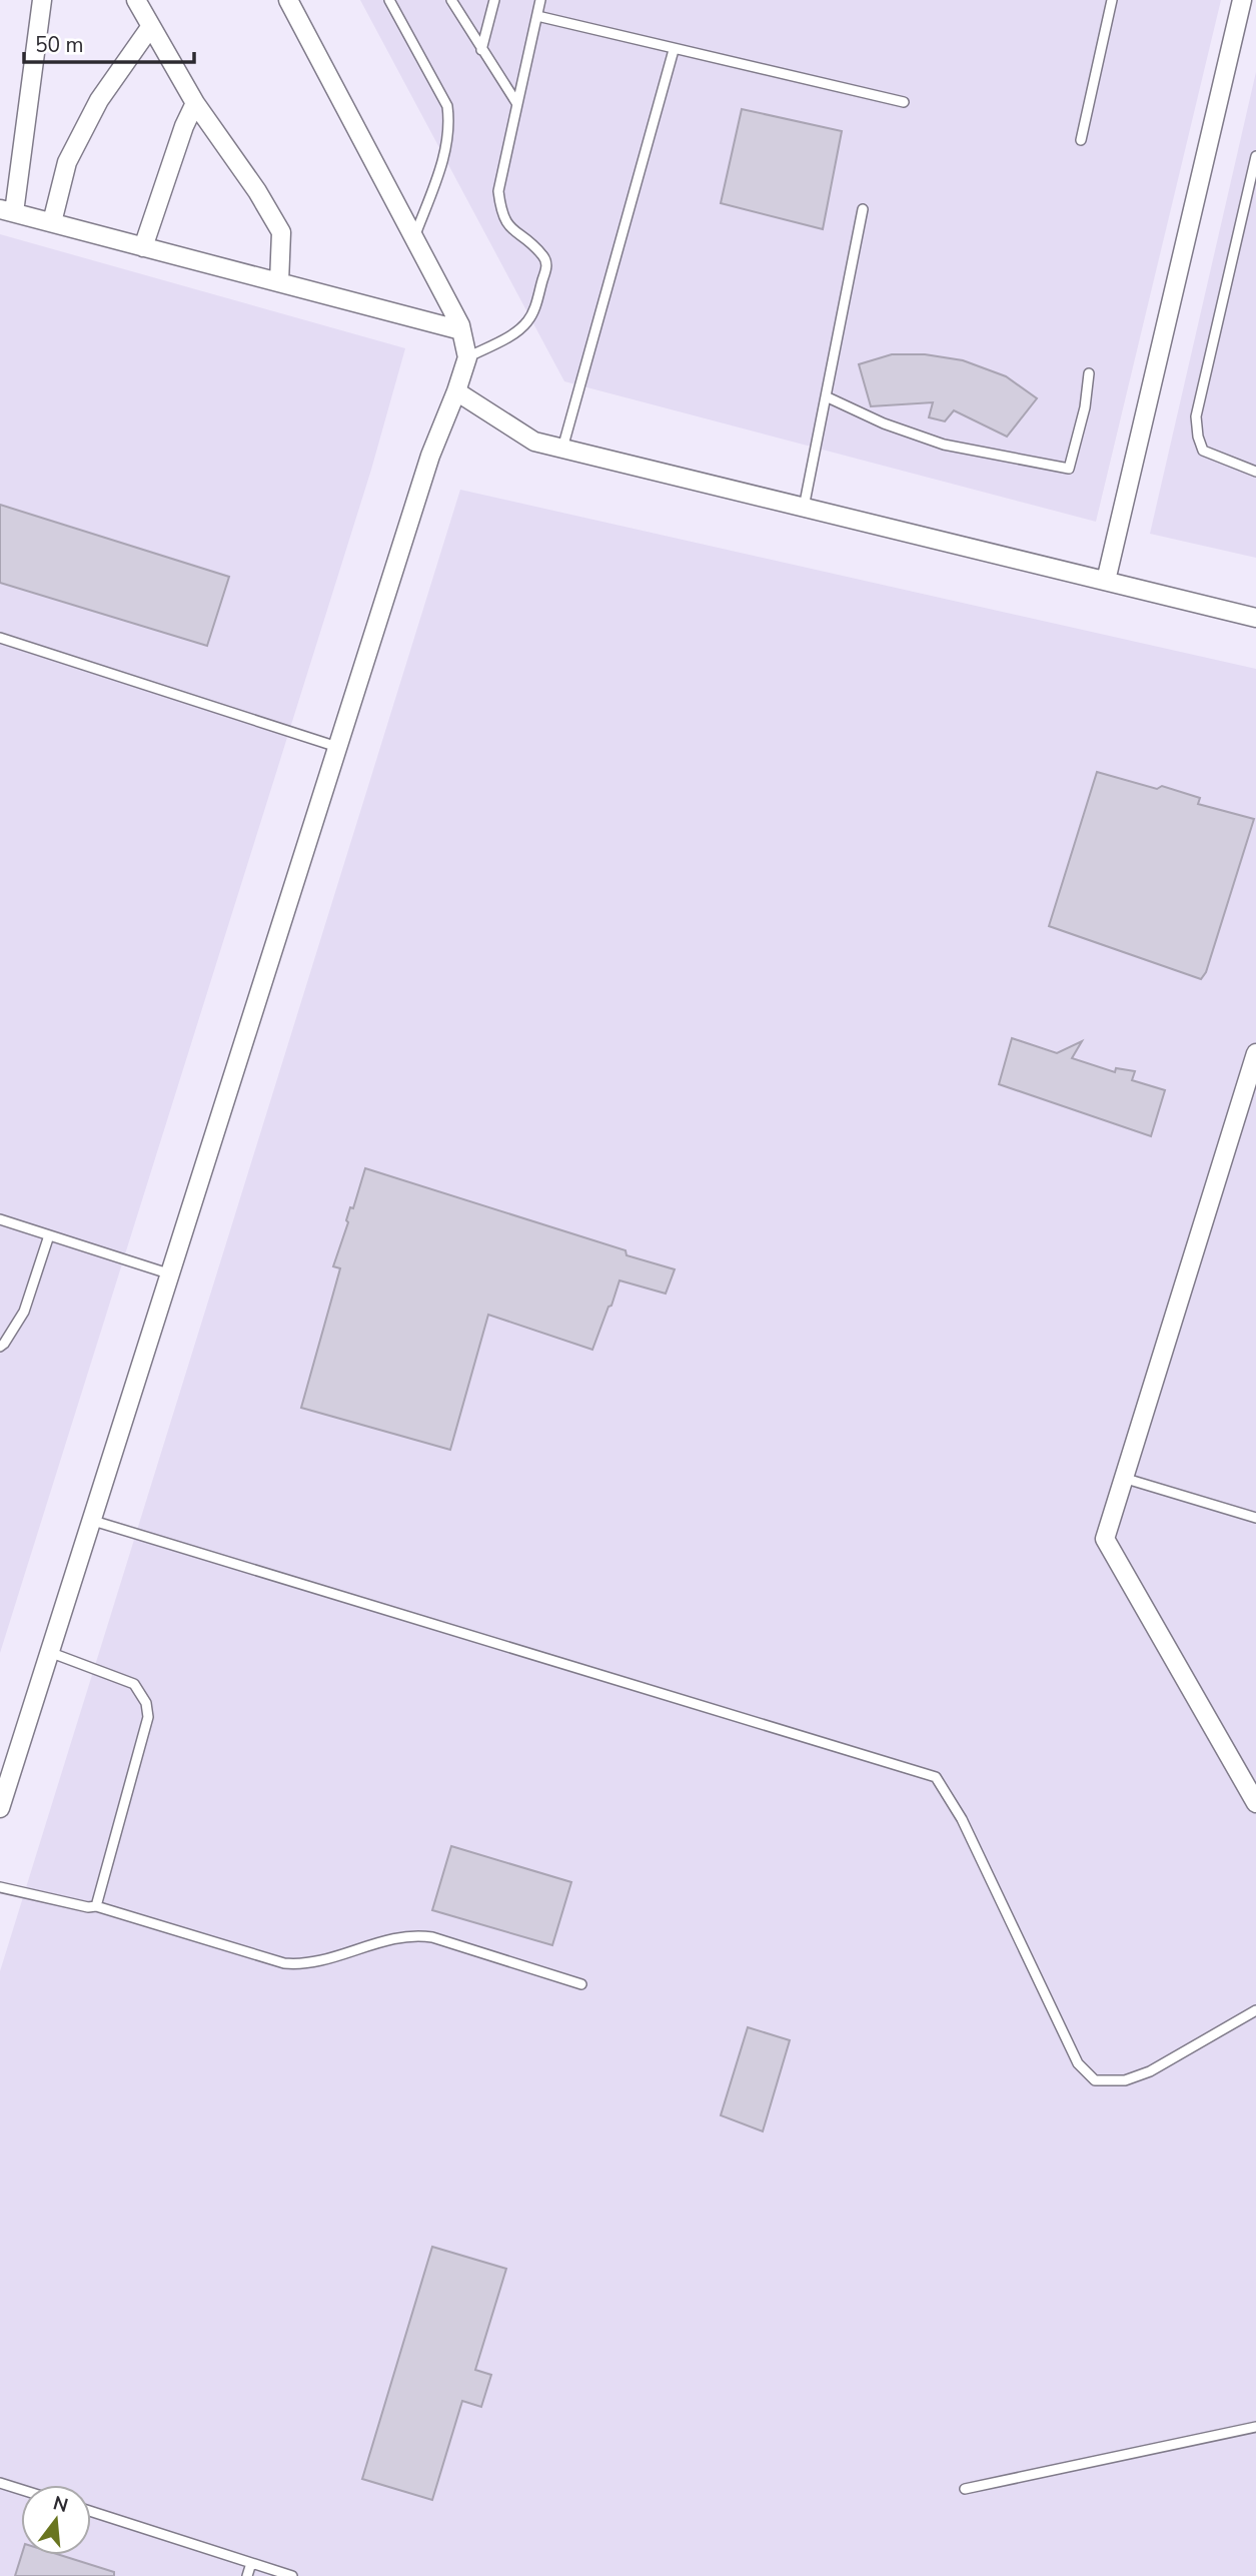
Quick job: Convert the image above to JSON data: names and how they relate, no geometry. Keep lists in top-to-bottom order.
{
  "scale_bar": "50 m",
  "north": "top"
}
